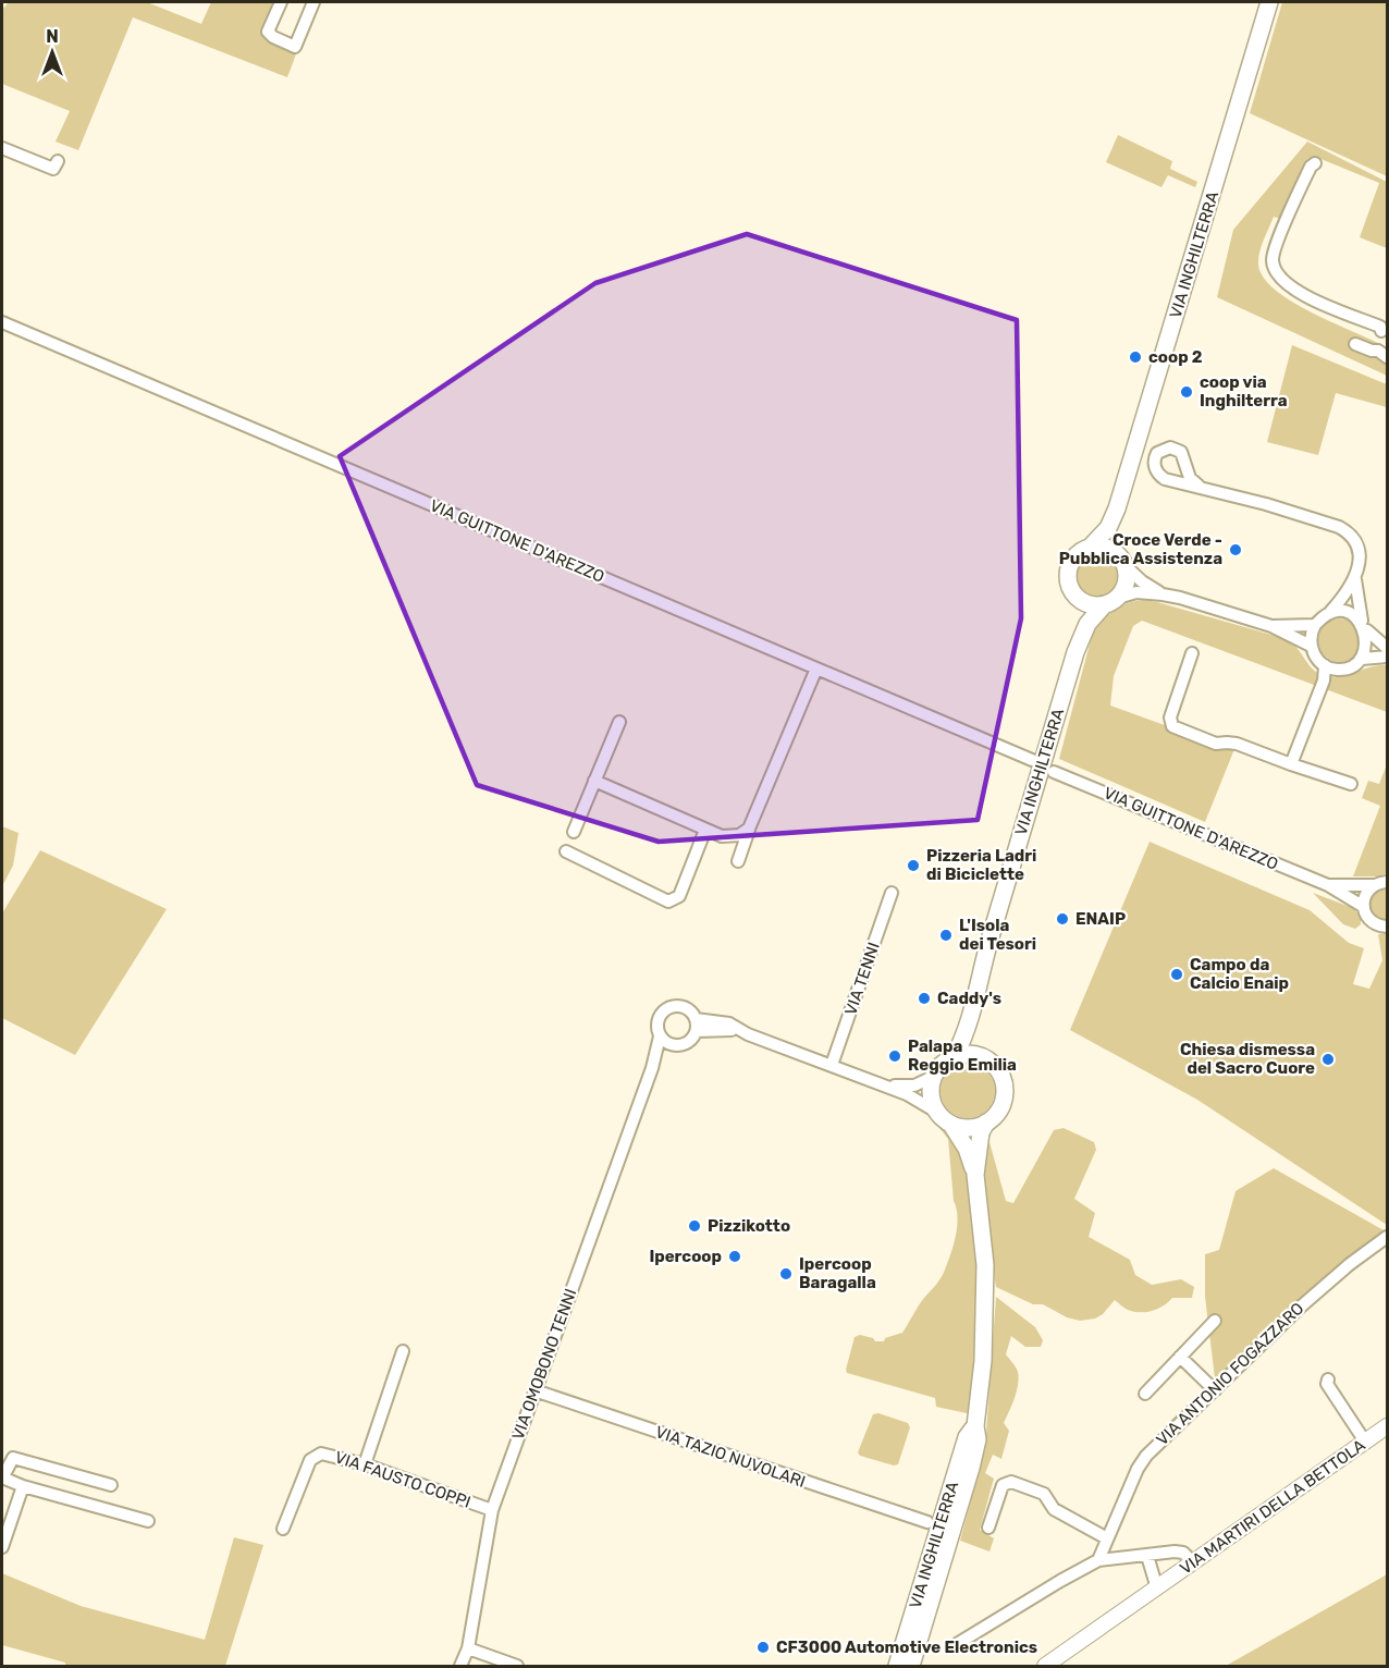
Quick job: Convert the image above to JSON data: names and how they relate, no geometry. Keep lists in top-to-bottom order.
{
  "streets": {
    "main road": ["VIA INGHILTERRA", "VIA MARTIRI DELLA BETTOLA"],
    "street": [
      "VIA GUITTONE D'AREZZO",
      "VIA TENNI",
      "VIA OMOBONO TENNI",
      "VIA ANTONIO FOGAZZARO",
      "VIA TAZIO NUVOLARI",
      "VIA FAUSTO COPPI"
    ]
  },
  "crossings": [
    ["VIA INGHILTERRA", "VIA OMOBONO TENNI"],
    ["VIA TENNI", "VIA OMOBONO TENNI"],
    ["VIA OMOBONO TENNI", "VIA TAZIO NUVOLARI"],
    ["VIA OMOBONO TENNI", "VIA FAUSTO COPPI"]
  ],
  "places": [
    "coop 2",
    "coop via Inghilterra",
    "Croce Verde - Pubblica Assistenza",
    "Pizzeria Ladri di Biciclette",
    "ENAIP",
    "L'Isola dei Tesori",
    "Campo da Calcio Enaip",
    "Caddy's",
    "Palapa Reggio Emilia",
    "Chiesa dismessa del Sacro Cuore",
    "Pizzikotto",
    "Ipercoop",
    "Ipercoop Baragalla",
    "CF3000 Automotive Electronics"
  ],
  "north": "top"
}
